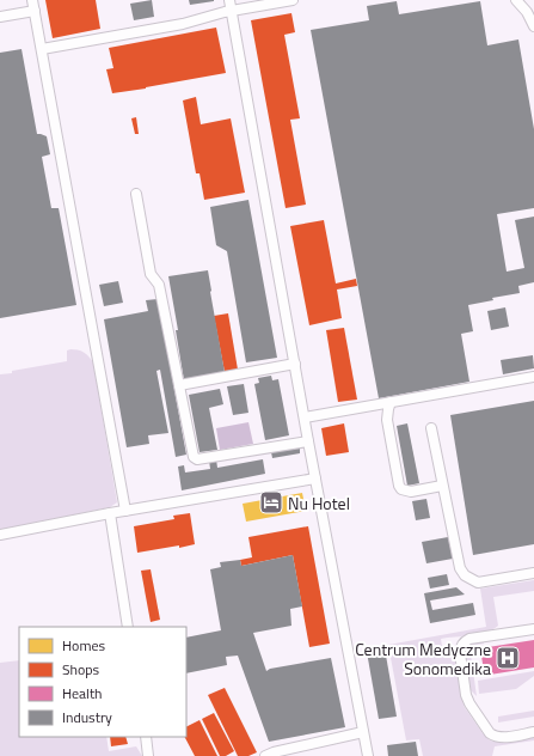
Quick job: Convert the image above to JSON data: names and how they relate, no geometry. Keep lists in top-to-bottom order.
{
  "places": {
    "hotel": ["Nu Hotel"],
    "hospital": ["Centrum Medyczne Sonomedika"]
  },
  "legend": [
    "Homes",
    "Shops",
    "Health",
    "Industry"
  ]
}
